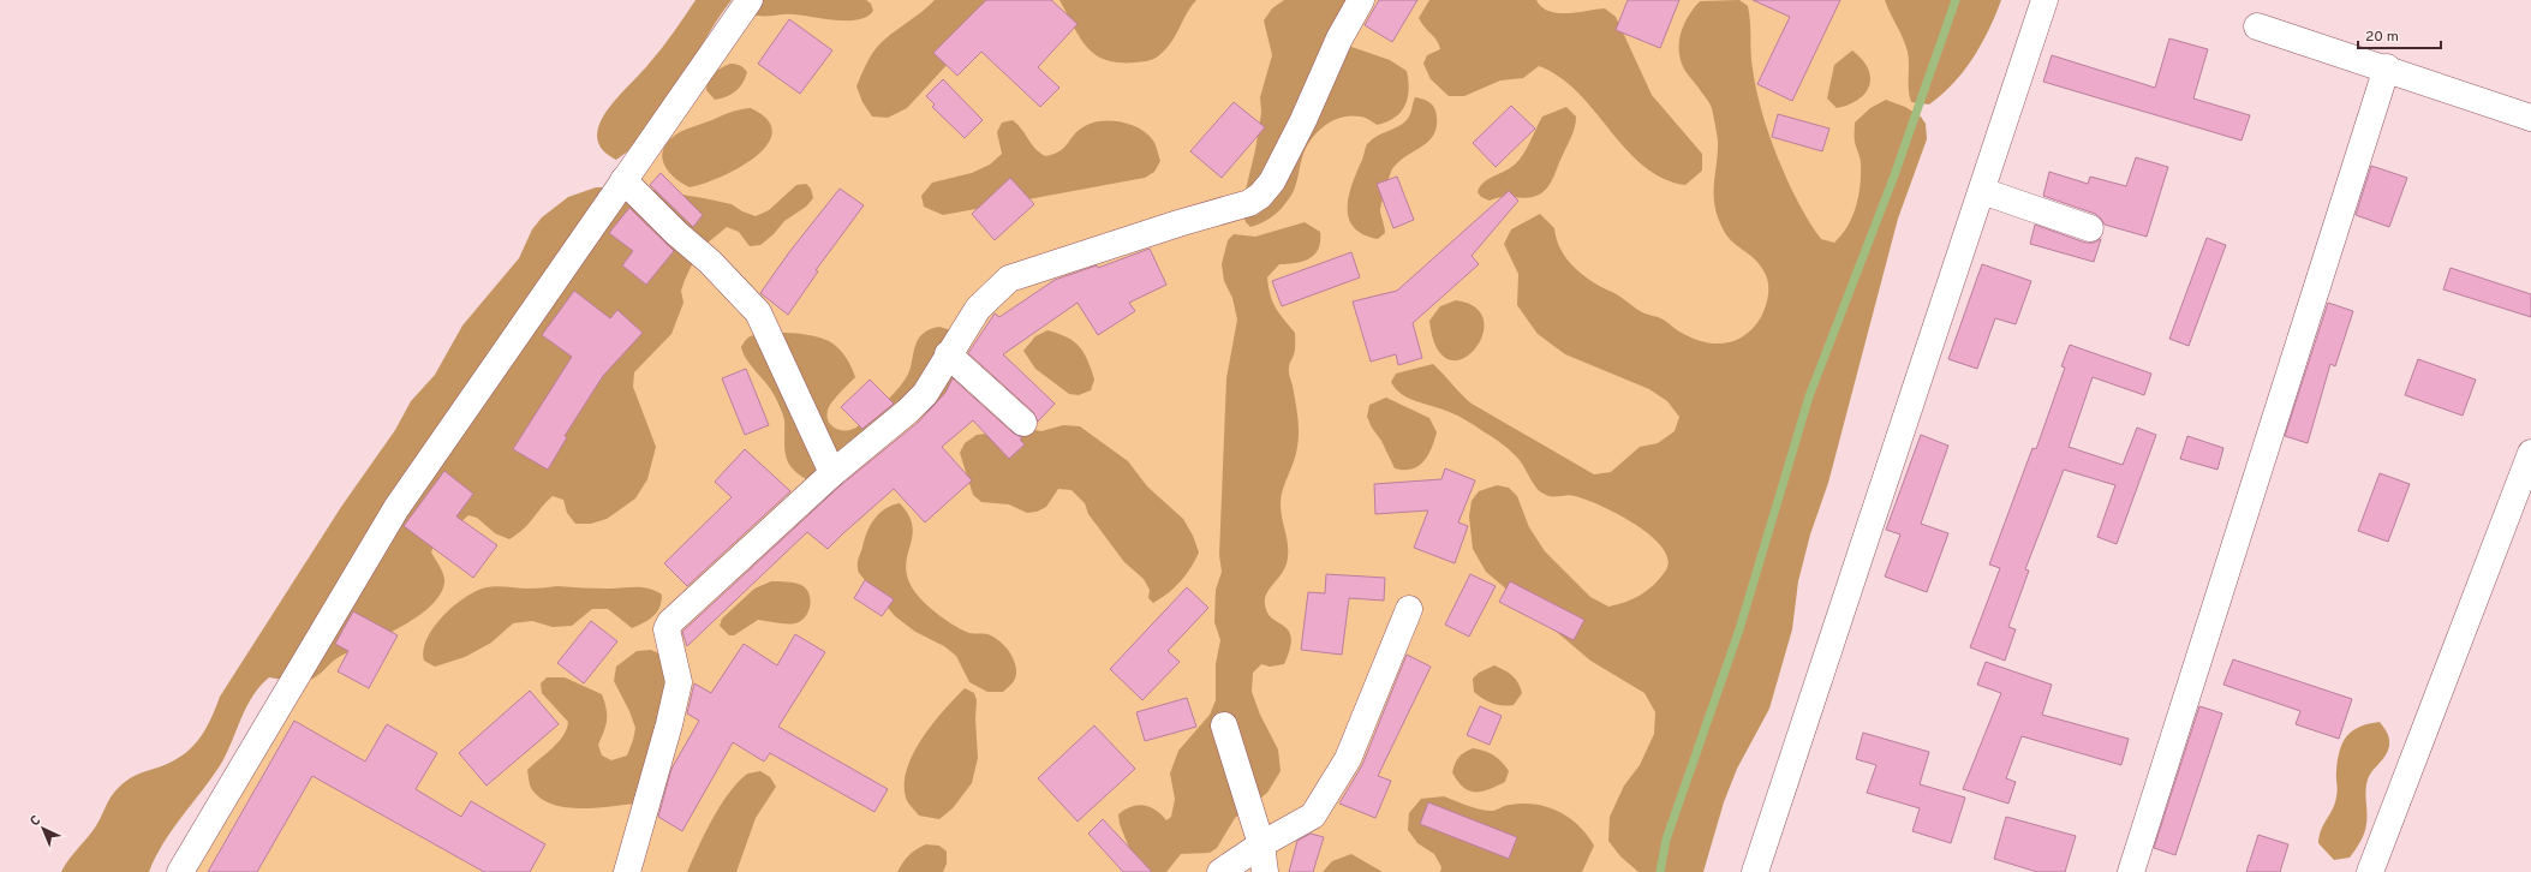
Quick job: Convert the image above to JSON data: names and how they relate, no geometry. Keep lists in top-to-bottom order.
{
  "scale_bar": "20 m",
  "north": "top left"
}
